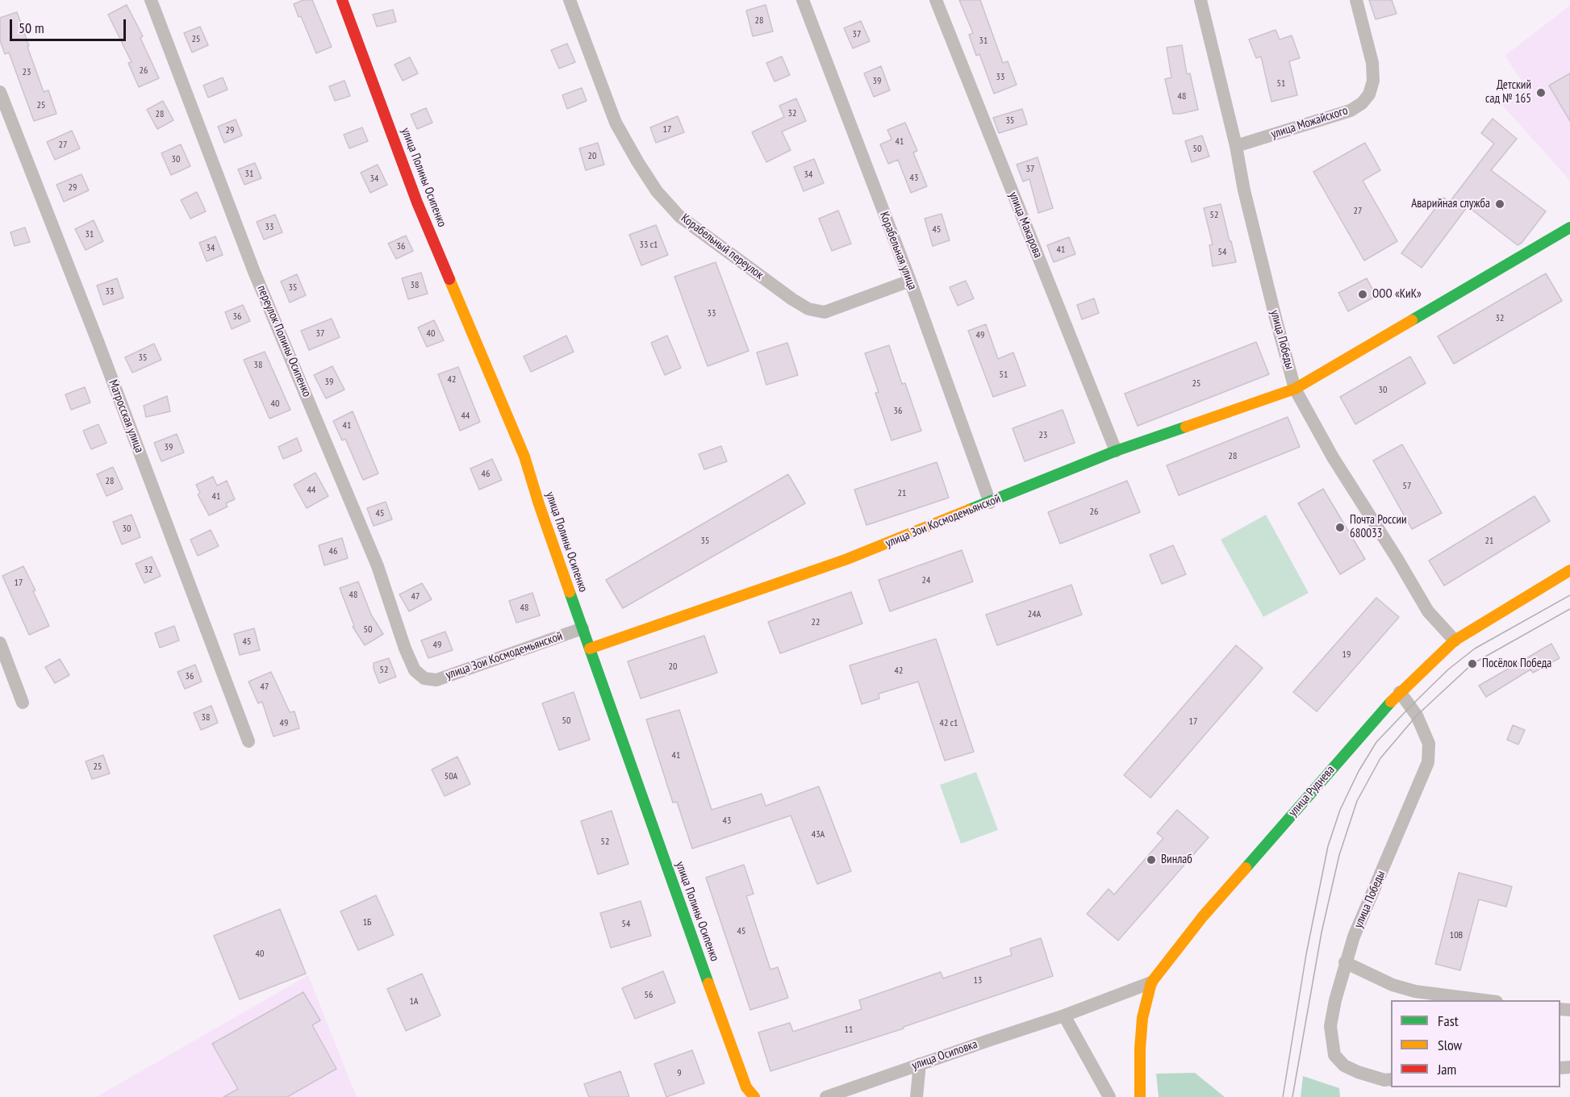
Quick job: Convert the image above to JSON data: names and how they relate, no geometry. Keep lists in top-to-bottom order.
{
  "streets": {
    "street": [
      "улица Можайского",
      "улица Полины Осипенко",
      "улица Макарова",
      "Корабельный переулок",
      "Корабельная улица",
      "улица Победы",
      "переулок Полины Осипенко",
      "Матросская улица",
      "улица Зои Космодемьянской",
      "улица Руднева",
      "улица Осиповка"
    ]
  },
  "crossings": [
    ["улица Можайского", "улица Победы"],
    ["улица Полины Осипенко", "улица Зои Космодемьянской"],
    ["улица Макарова", "улица Зои Космодемьянской"],
    ["Корабельный переулок", "Корабельная улица"],
    ["Корабельная улица", "улица Зои Космодемьянской"],
    ["улица Победы", "улица Зои Космодемьянской"],
    ["улица Победы", "улица Руднева"],
    ["переулок Полины Осипенко", "улица Зои Космодемьянской"]
  ],
  "places": [
    "Детский сад № 165",
    "Аварийная служба",
    "ООО «КиК»",
    "Почта России 680033",
    "Посёлок Победа",
    "Винлаб"
  ],
  "house_numbers": [
    "28",
    "37",
    "25",
    "31",
    "26",
    "23",
    "33",
    "39",
    "51",
    "48",
    "25",
    "32",
    "28",
    "35",
    "17",
    "29",
    "41",
    "27",
    "50",
    "20",
    "30",
    "37",
    "31",
    "34",
    "43",
    "34",
    "29",
    "27",
    "52",
    "33",
    "45",
    "31",
    "33 с1",
    "36",
    "34",
    "41",
    "54",
    "38",
    "35",
    "33",
    "33",
    "36",
    "32",
    "37",
    "40",
    "49",
    "35",
    "38",
    "51",
    "42",
    "39",
    "25",
    "30",
    "40",
    "36",
    "44",
    "41",
    "23",
    "39",
    "28",
    "46",
    "28",
    "57",
    "44",
    "21",
    "41",
    "26",
    "45",
    "30",
    "35",
    "21",
    "46",
    "32",
    "24",
    "17",
    "48",
    "47",
    "48",
    "24А",
    "22",
    "50",
    "45",
    "49",
    "19",
    "20",
    "52",
    "42",
    "36",
    "47",
    "38",
    "50",
    "17",
    "49",
    "42 с1",
    "41",
    "25",
    "50А",
    "43",
    "43А",
    "52",
    "1Б",
    "54",
    "45",
    "10В",
    "40",
    "13",
    "56",
    "1А",
    "11",
    "9"
  ],
  "legend": ["Fast", "Slow", "Jam"],
  "scale_bar": "50 m"
}
